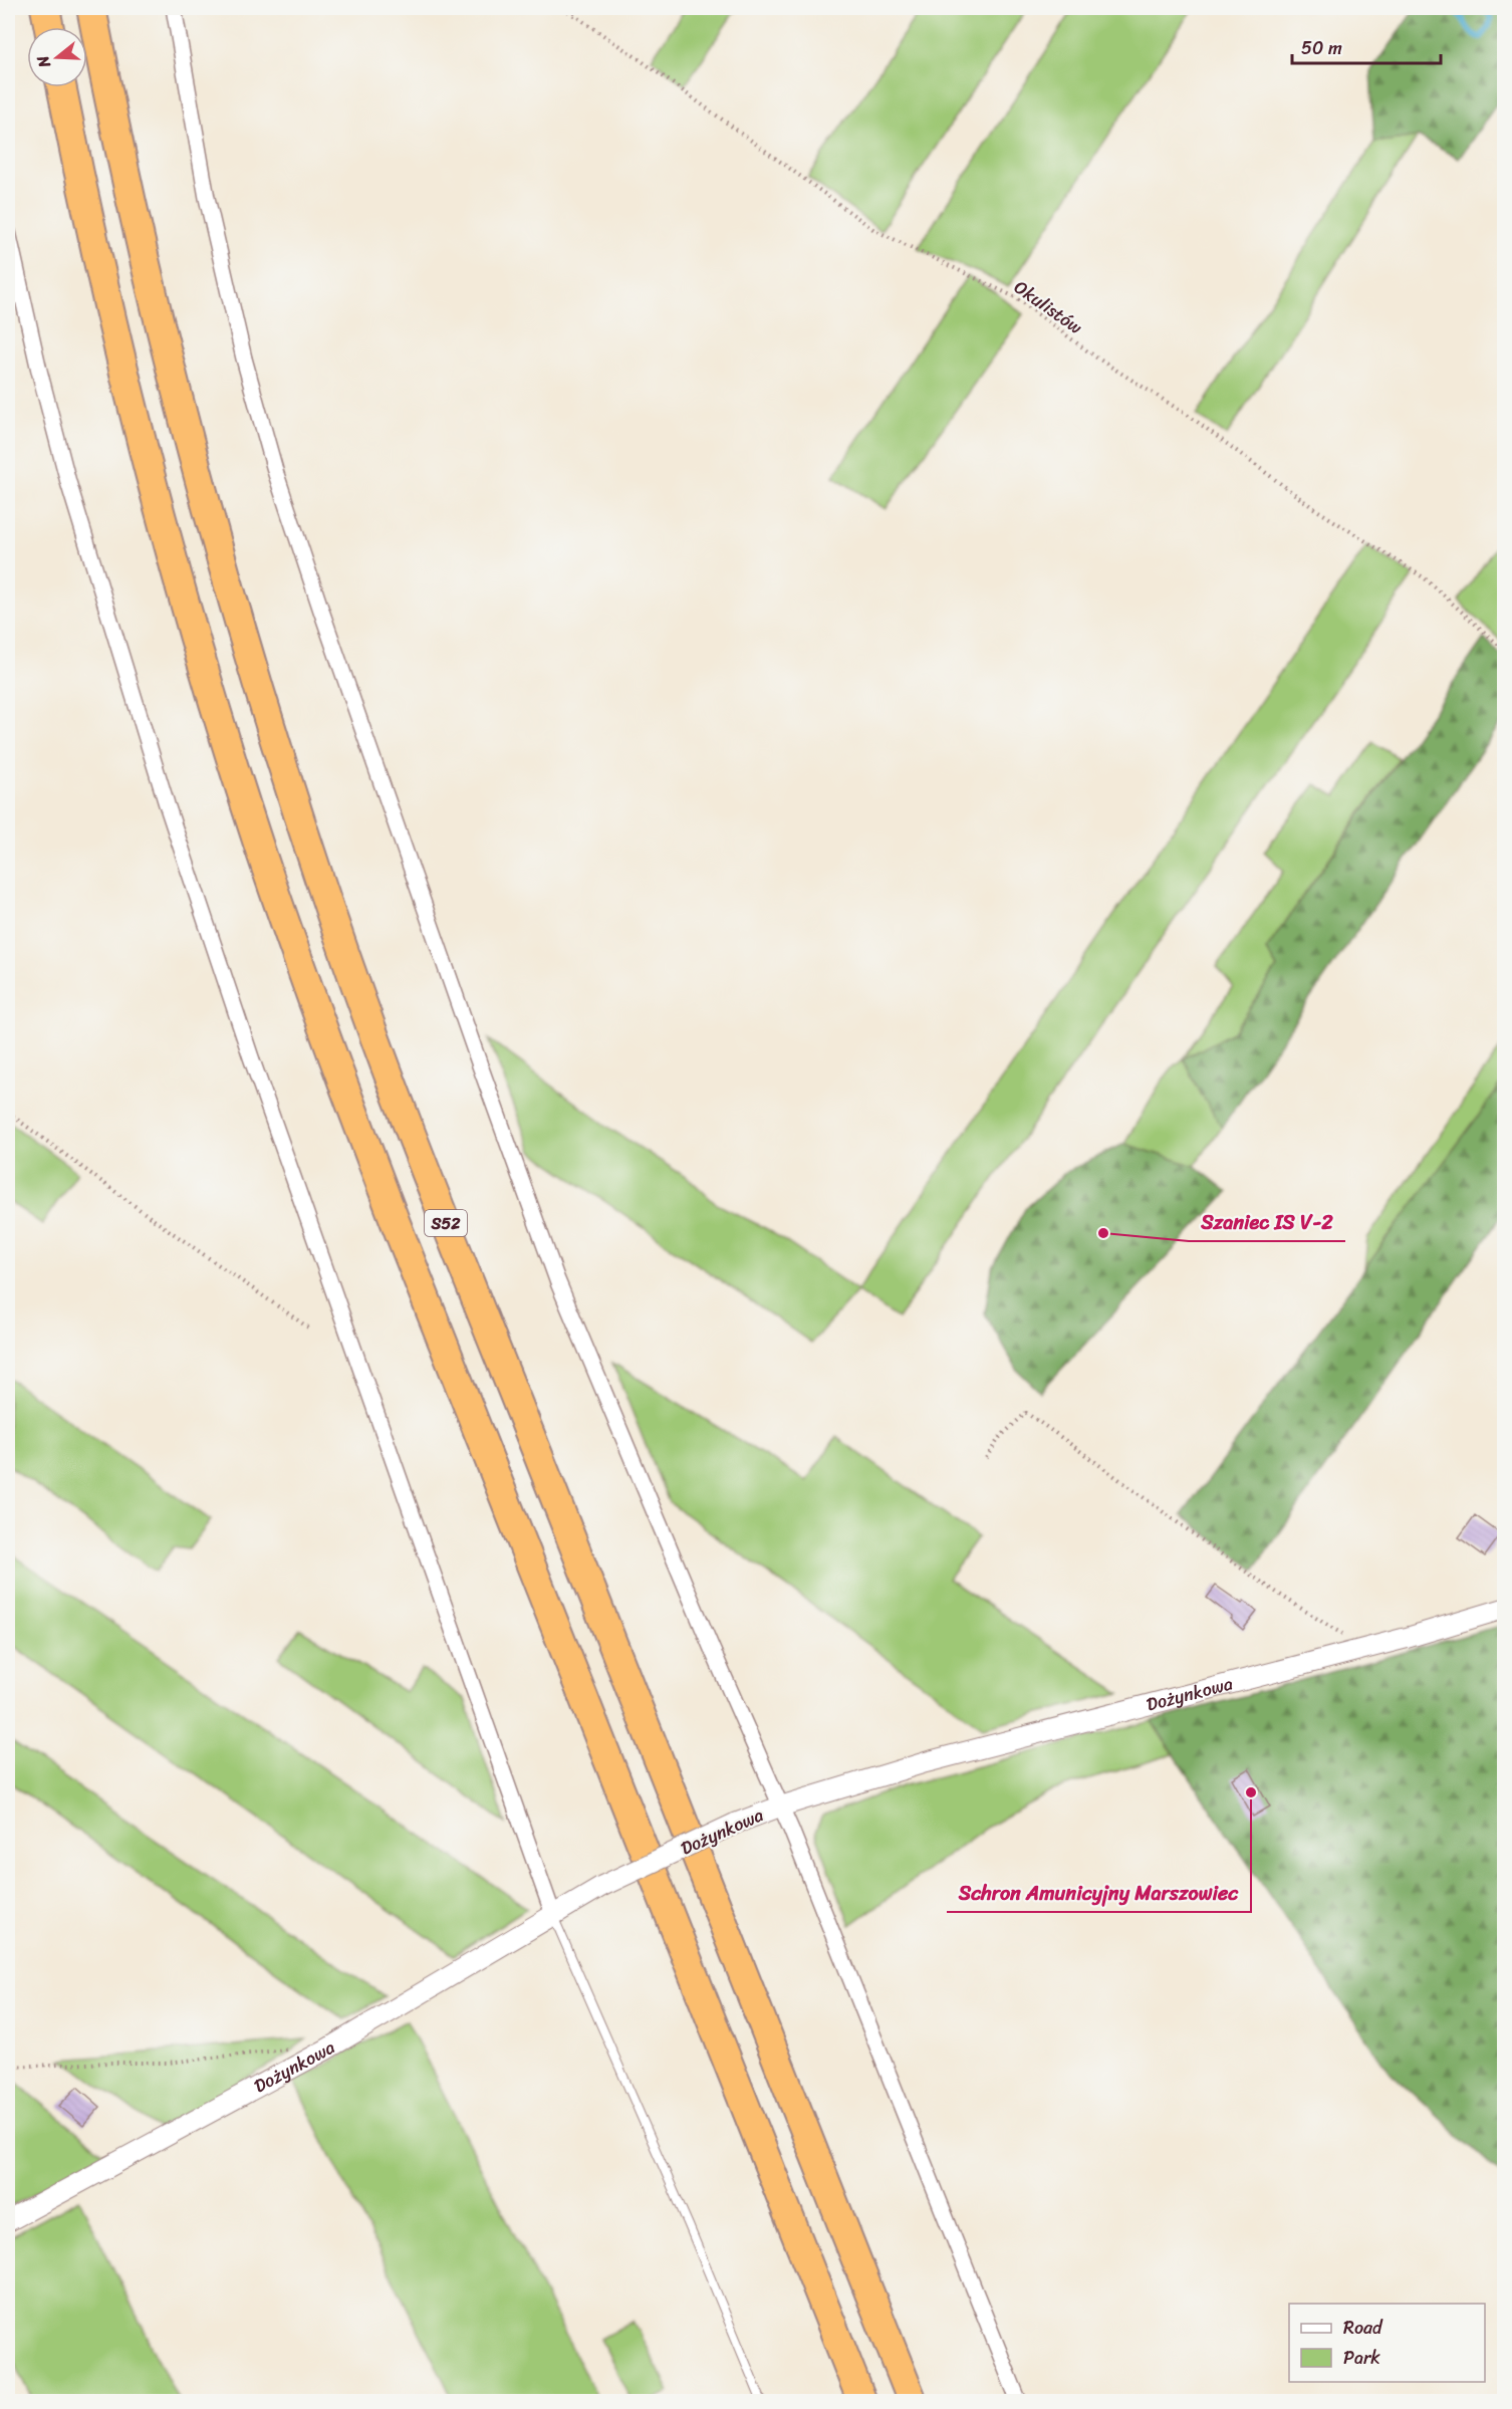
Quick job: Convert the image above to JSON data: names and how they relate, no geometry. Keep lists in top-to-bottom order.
{
  "streets": {
    "highway": ["S52"],
    "street": ["Dożynkowa"],
    "path": ["Okulistów"]
  },
  "places": ["Szaniec IS V-2", "Schron Amunicyjny Marszowiec"],
  "legend": ["Road", "Park"],
  "scale_bar": "50 m",
  "north": "left"
}
